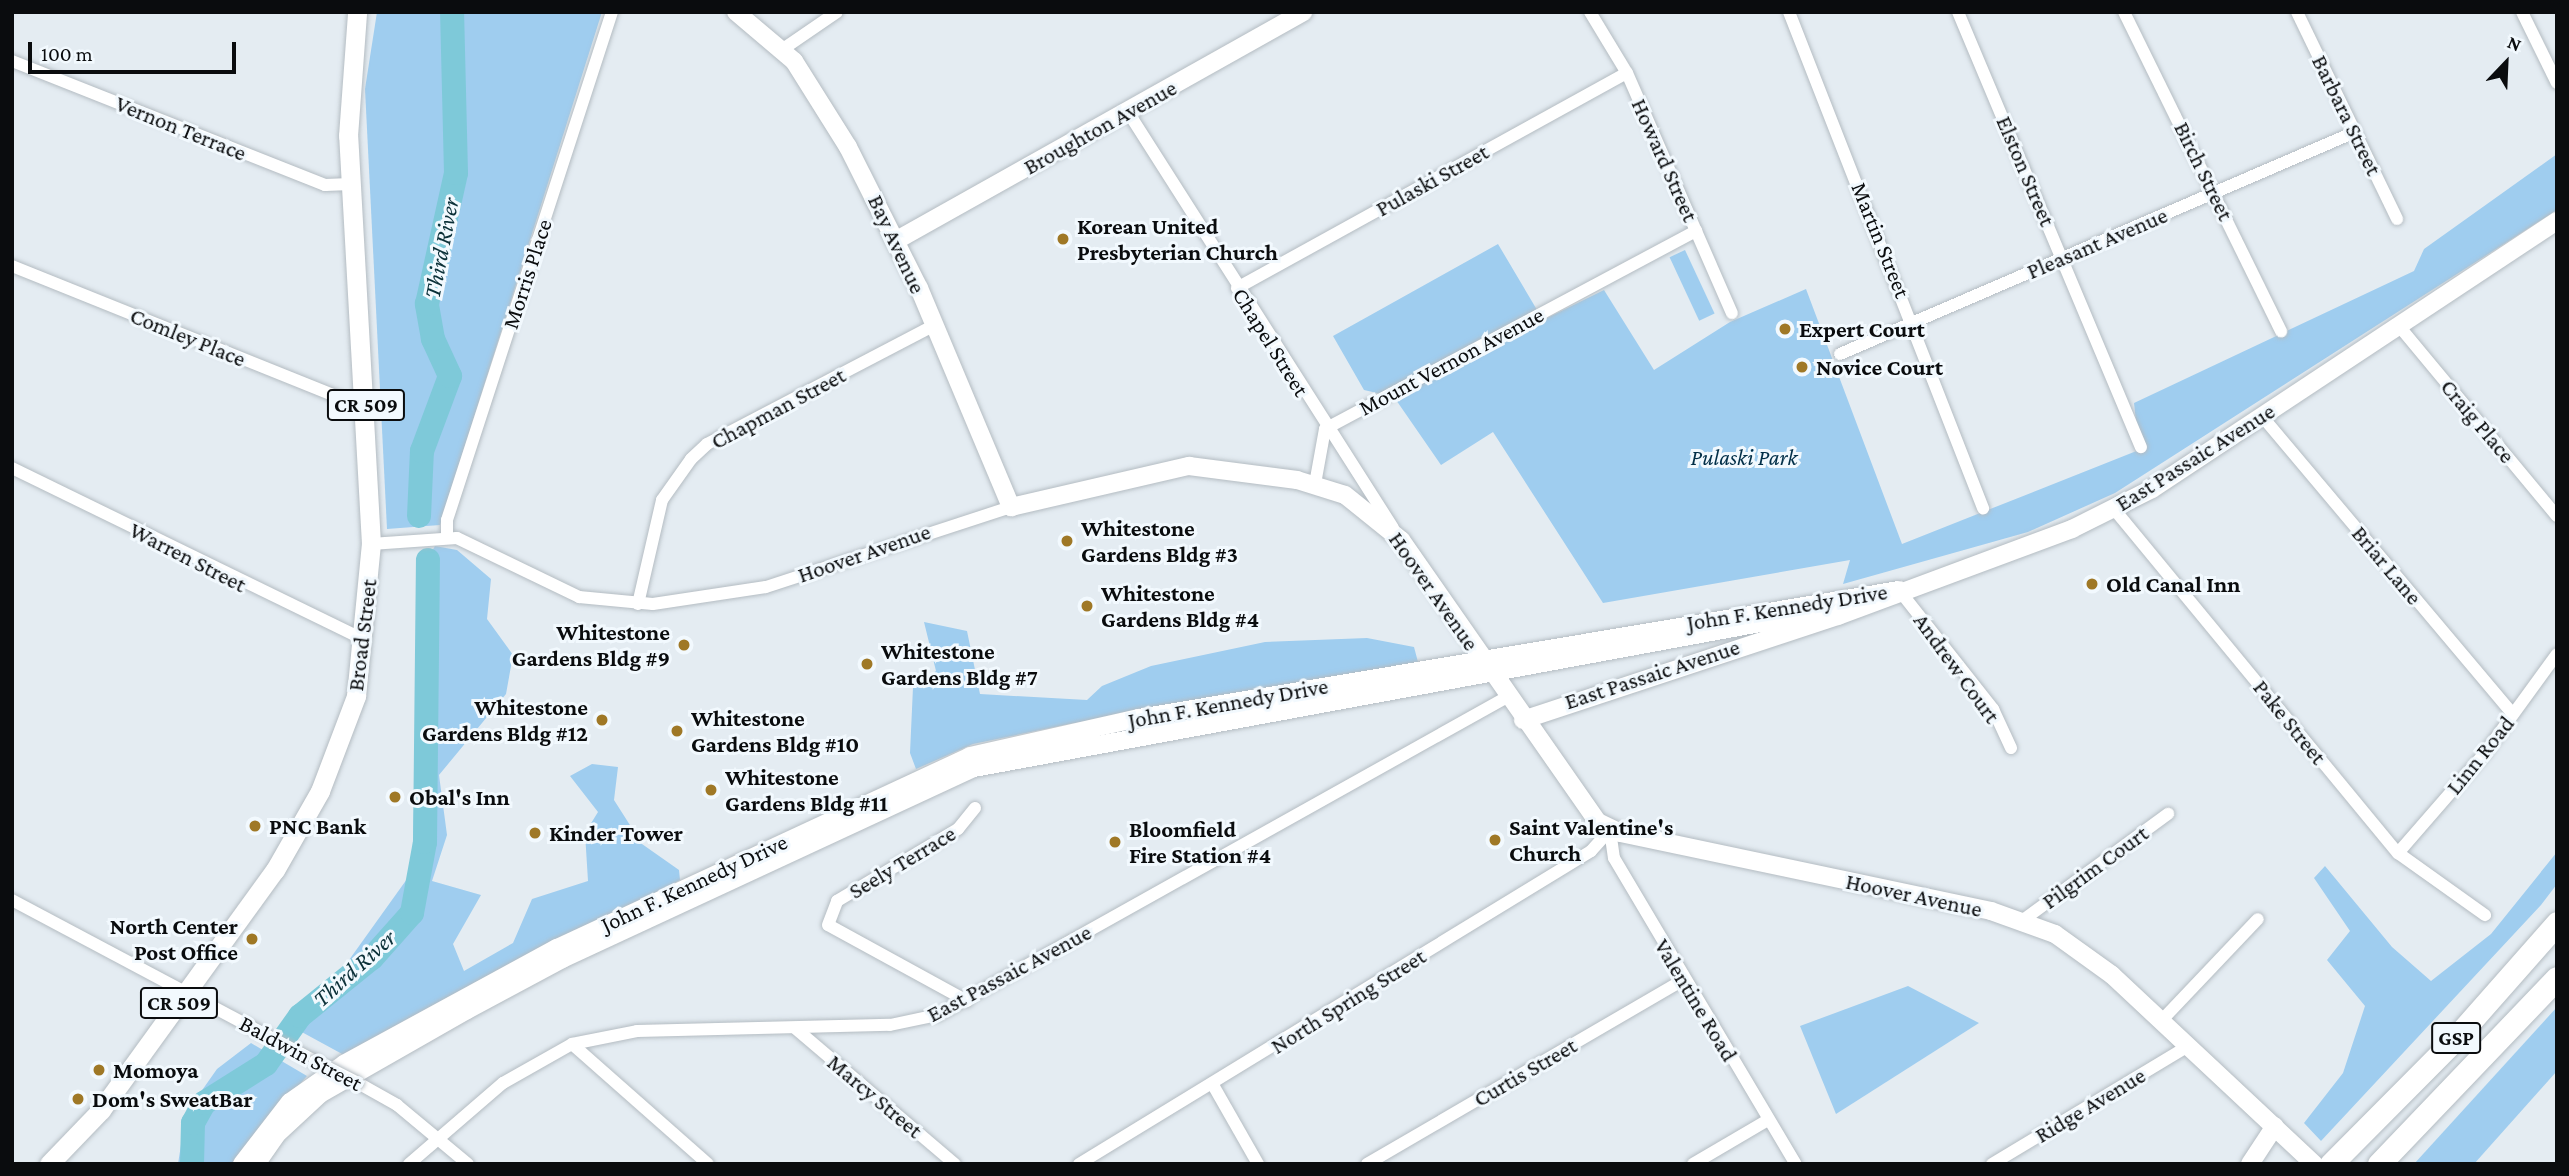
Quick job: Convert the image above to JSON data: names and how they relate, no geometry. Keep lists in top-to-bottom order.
{
  "streets": {
    "highway": ["GSP"],
    "main road": [
      "Broughton Avenue",
      "Bay Avenue",
      "CR 509",
      "East Passaic Avenue",
      "Hoover Avenue",
      "John F. Kennedy Drive",
      "Broad Street"
    ],
    "street": [
      "Barbara Street",
      "Vernon Terrace",
      "Howard Street",
      "Elston Street",
      "Birch Street",
      "Pulaski Street",
      "Martin Street",
      "Pleasant Avenue",
      "Morris Place",
      "Comley Place",
      "Chapel Street",
      "Mount Vernon Avenue",
      "Chapman Street",
      "Craig Place",
      "Warren Street",
      "Briar Lane",
      "Andrew Court",
      "Pake Street",
      "Linn Road",
      "Seely Terrace",
      "Pilgrim Court",
      "Valentine Road",
      "North Spring Street",
      "Baldwin Street",
      "Curtis Street",
      "Marcy Street",
      "Ridge Avenue"
    ]
  },
  "crossings": [
    ["Barbara Street", "Pleasant Avenue"],
    ["Broughton Avenue", "Bay Avenue"],
    ["Broughton Avenue", "Chapel Street"],
    ["Vernon Terrace", "Broad Street"],
    ["Howard Street", "Pulaski Street"],
    ["Howard Street", "Mount Vernon Avenue"],
    ["Elston Street", "Pleasant Avenue"],
    ["Birch Street", "Pleasant Avenue"],
    ["Pulaski Street", "Chapel Street"],
    ["Martin Street", "Pleasant Avenue"],
    ["Bay Avenue", "Chapman Street"],
    ["Bay Avenue", "Hoover Avenue"],
    ["Morris Place", "Hoover Avenue"],
    ["Comley Place", "Broad Street"],
    ["Chapel Street", "Mount Vernon Avenue"],
    ["Chapman Street", "Hoover Avenue"],
    ["Craig Place", "East Passaic Avenue"],
    ["East Passaic Avenue", "Hoover Avenue"],
    ["East Passaic Avenue", "Briar Lane"],
    ["East Passaic Avenue", "John F. Kennedy Drive"],
    ["East Passaic Avenue", "Andrew Court"],
    ["East Passaic Avenue", "Pake Street"],
    ["East Passaic Avenue", "Seely Terrace"],
    ["East Passaic Avenue", "Baldwin Street"],
    ["East Passaic Avenue", "Marcy Street"],
    ["Hoover Avenue", "John F. Kennedy Drive"],
    ["Hoover Avenue", "Broad Street"],
    ["Hoover Avenue", "Pilgrim Court"],
    ["Hoover Avenue", "Valentine Road"],
    ["Hoover Avenue", "North Spring Street"],
    ["Hoover Avenue", "Ridge Avenue"],
    ["Warren Street", "Broad Street"],
    ["Briar Lane", "Linn Road"],
    ["John F. Kennedy Drive", "Andrew Court"],
    ["Broad Street", "Baldwin Street"],
    ["Pake Street", "Linn Road"],
    ["Valentine Road", "North Spring Street"],
    ["Valentine Road", "Curtis Street"]
  ],
  "water": ["Third River"],
  "parks": ["Pulaski Park"],
  "places": [
    "Korean United Presbyterian Church",
    "Expert Court",
    "Novice Court",
    "Whitestone Gardens Bldg #3",
    "Old Canal Inn",
    "Whitestone Gardens Bldg #4",
    "Whitestone Gardens Bldg #9",
    "Whitestone Gardens Bldg #7",
    "Whitestone Gardens Bldg #12",
    "Whitestone Gardens Bldg #10",
    "Whitestone Gardens Bldg #11",
    "Obal's Inn",
    "PNC Bank",
    "Kinder Tower",
    "Saint Valentine's Church",
    "Bloomfield Fire Station #4",
    "North Center Post Office",
    "Momoya",
    "Dom's SweatBar"
  ],
  "scale_bar": "100 m",
  "north": "top right"
}
